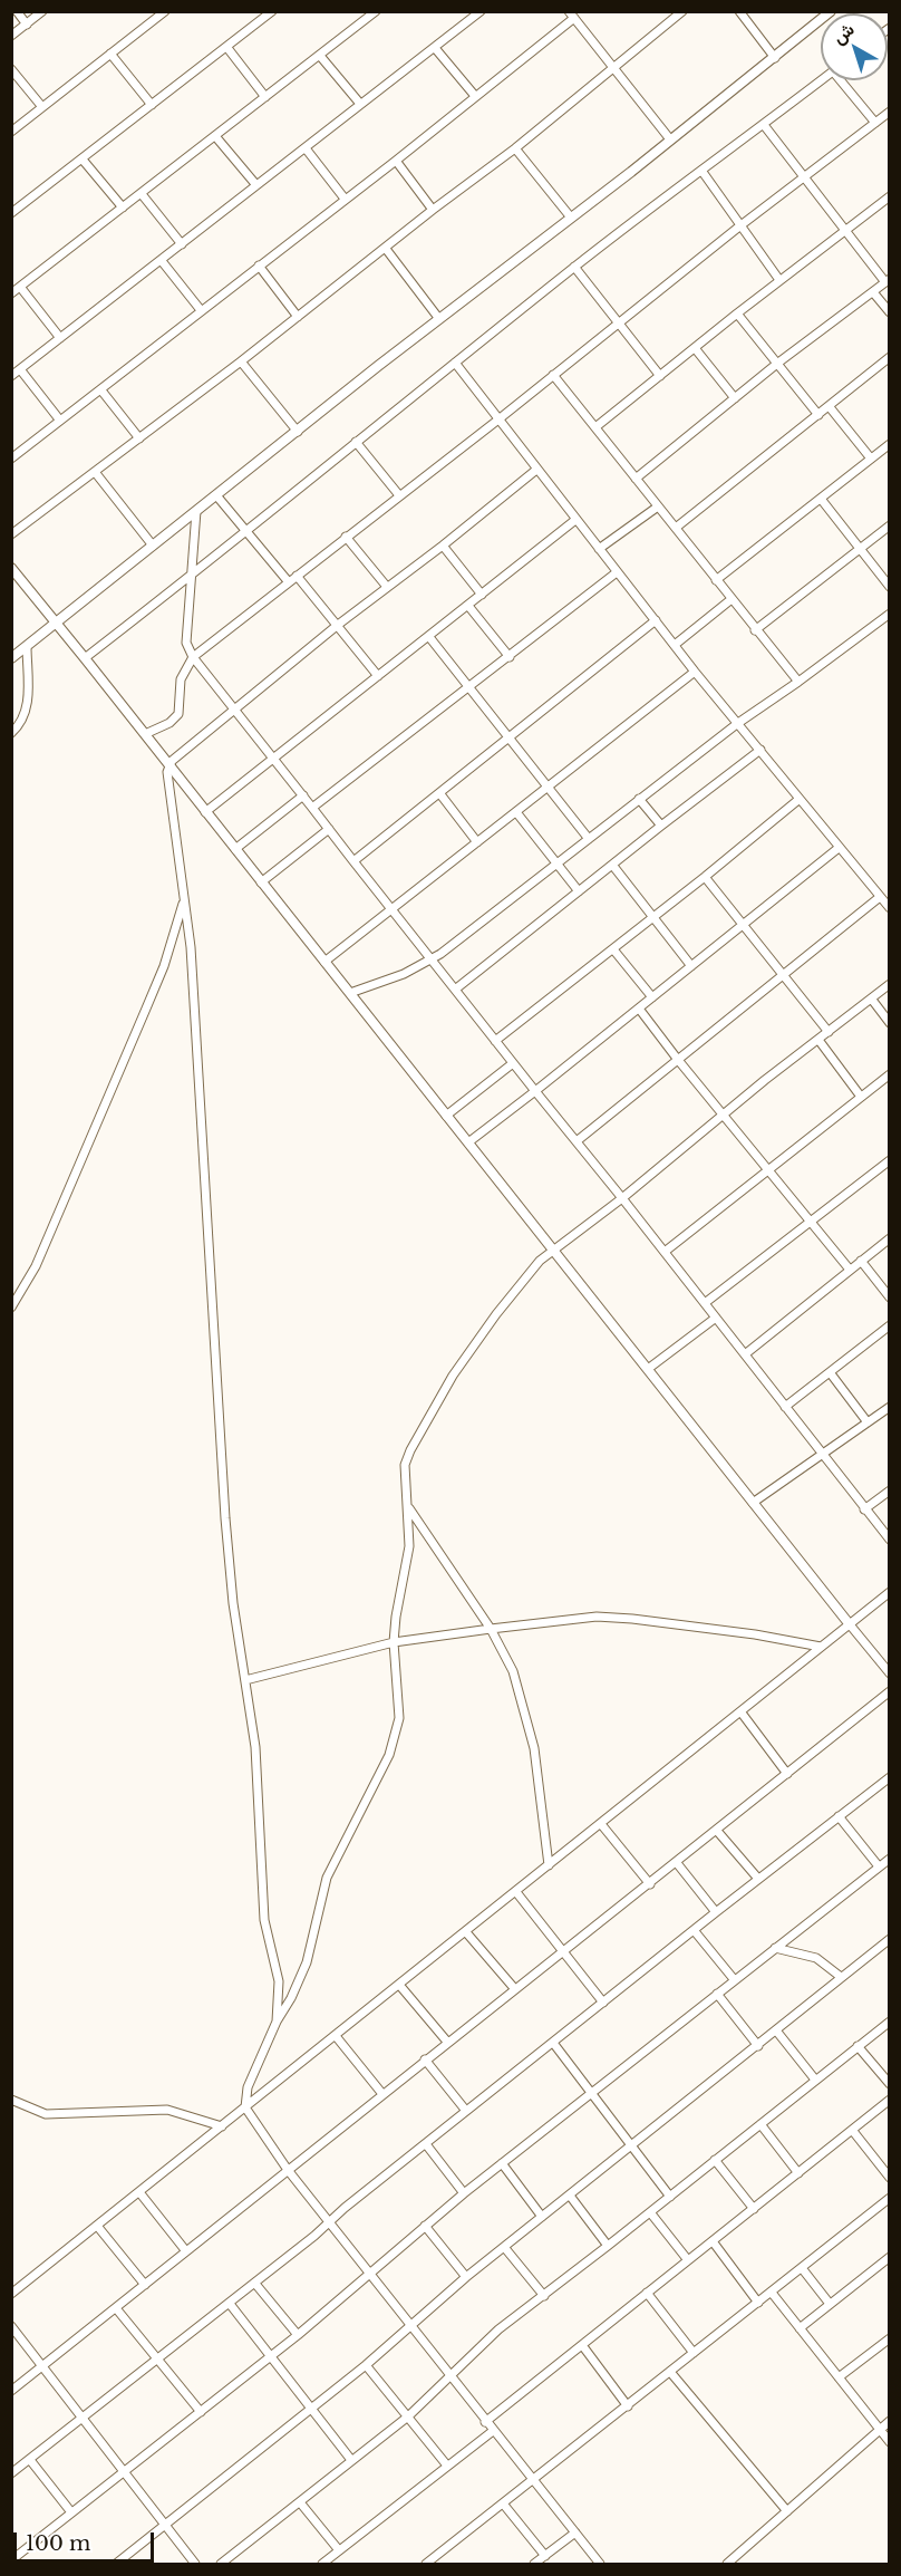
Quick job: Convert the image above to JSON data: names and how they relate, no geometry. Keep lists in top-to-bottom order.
{
  "scale_bar": "100 m",
  "north": "top left"
}
